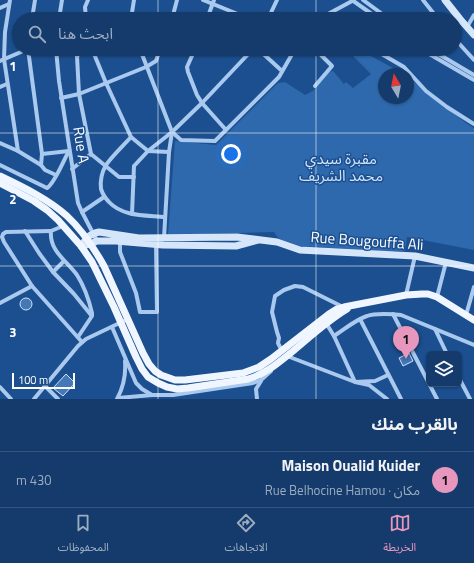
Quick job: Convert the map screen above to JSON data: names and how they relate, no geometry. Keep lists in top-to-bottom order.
{
  "streets": {
    "street": ["Rue A", "Rue Bougouffa Ali"]
  },
  "parks": ["مقبرة سيدي محمد الشريف"],
  "scale_bar": "100 m",
  "north": "top",
  "page": {
    "search": "ابحث هنا",
    "pins": "1",
    "scale": "100 m",
    "heading": "بالقرب منك",
    "list": [
      {
        "mark": "1",
        "name": "Maison Oualid Kuider",
        "note": "مكان · Rue Belhocine Hamou",
        "value": "430 m"
      }
    ],
    "nav": ["الخريطة", "الاتجاهات", "المحفوظات"]
  },
  "grid": {
    "rows": ["1", "2", "3"]
  }
}
